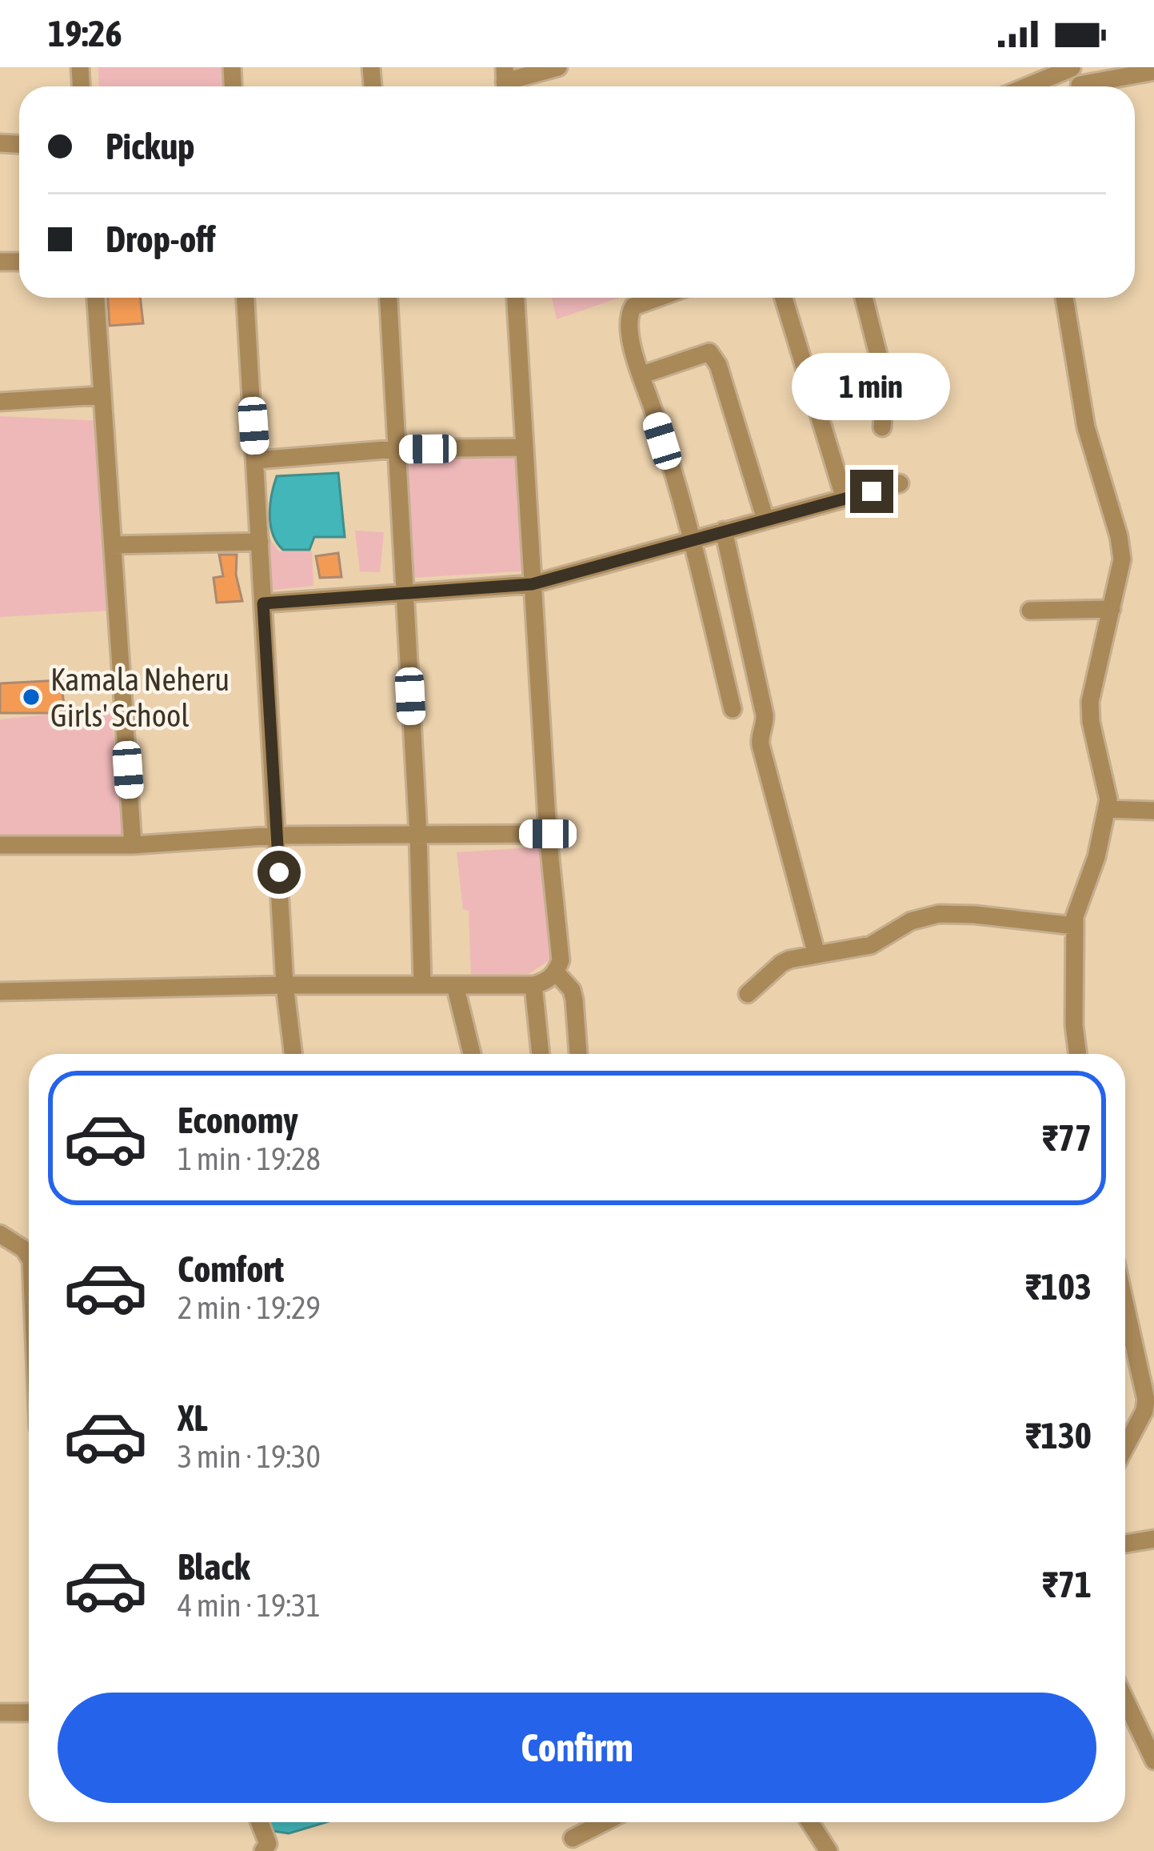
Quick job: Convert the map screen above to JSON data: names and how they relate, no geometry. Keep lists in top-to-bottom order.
{
  "places": ["Kamala Neheru Girls' School"],
  "page": {
    "status": "19:26",
    "banner": ["Pickup", "Drop-off"],
    "bubble": "1 min",
    "list": [
      {
        "name": "Economy",
        "note": "1 min · 19:28",
        "value": "₹77"
      },
      {
        "name": "Comfort",
        "note": "2 min · 19:29",
        "value": "₹103"
      },
      {
        "name": "XL",
        "note": "3 min · 19:30",
        "value": "₹130"
      },
      {
        "name": "Black",
        "note": "4 min · 19:31",
        "value": "₹71"
      }
    ],
    "buttons": "Confirm"
  }
}
